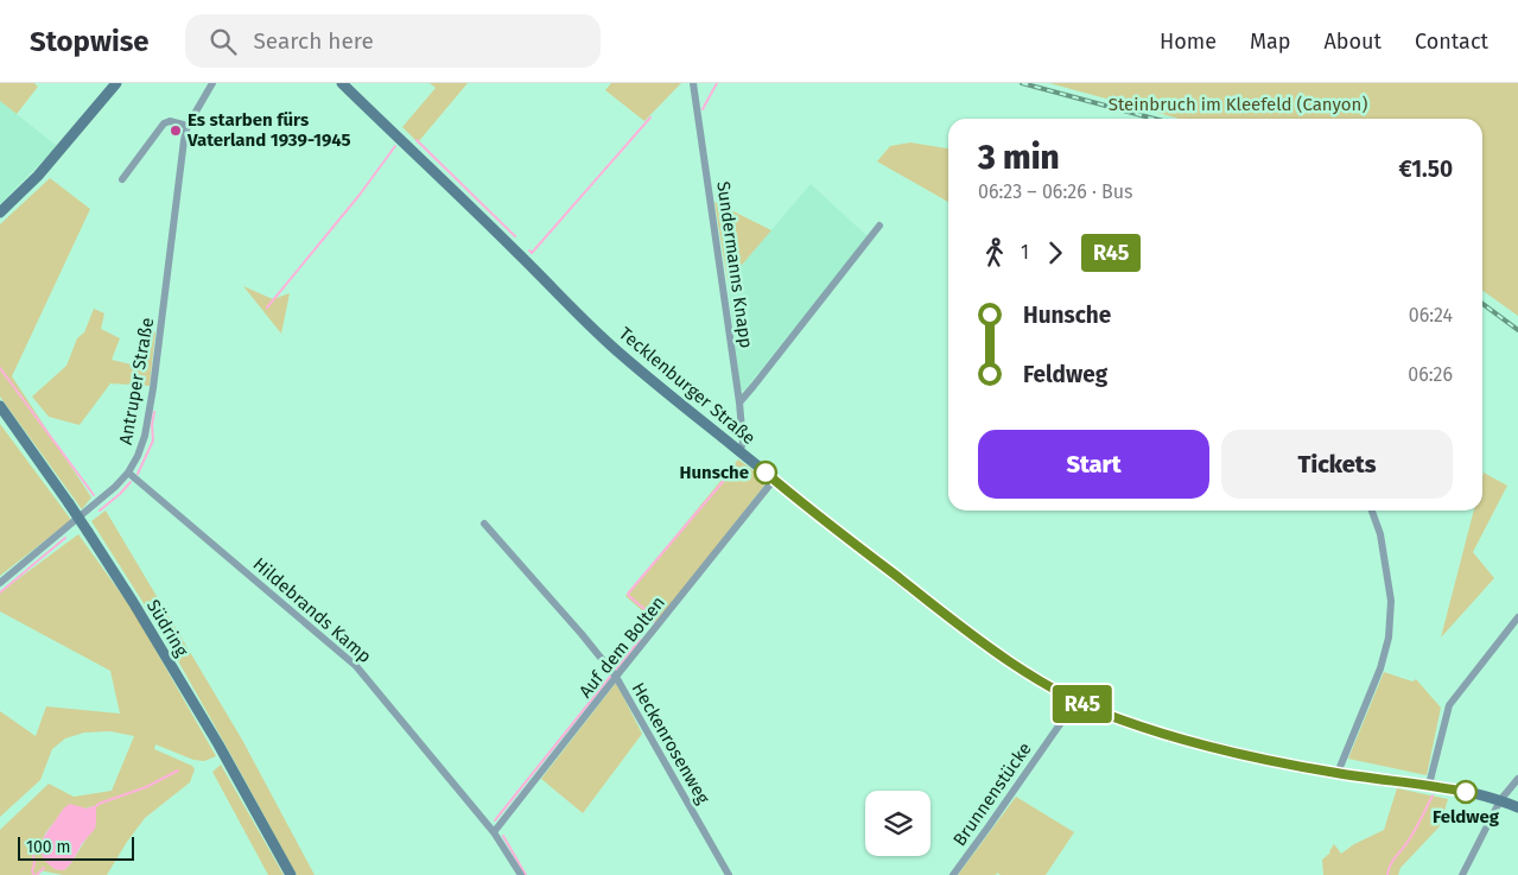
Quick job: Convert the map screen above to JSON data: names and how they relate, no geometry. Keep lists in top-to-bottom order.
{
  "streets": {
    "street": [
      "Sundermanns Knapp",
      "Antruper Straße",
      "Tecklenburger Straße",
      "Hildebrands Kamp",
      "Südring",
      "Auf dem Bolten",
      "Heckenrosenweg",
      "Brunnenstücke"
    ]
  },
  "crossings": [
    ["Sundermanns Knapp", "Tecklenburger Straße"],
    ["Antruper Straße", "Hildebrands Kamp"],
    ["Tecklenburger Straße", "Auf dem Bolten"],
    ["Tecklenburger Straße", "Brunnenstücke"],
    ["Hildebrands Kamp", "Auf dem Bolten"],
    ["Auf dem Bolten", "Heckenrosenweg"]
  ],
  "parks": ["Steinbruch im Kleefeld (Canyon)"],
  "places": ["Es starben fürs Vaterland 1939-1945", "Hunsche", "Feldweg"],
  "lines": ["bus line R45"],
  "scale_bar": "100 m",
  "page": {
    "header": "Stopwise",
    "search": "Search here",
    "nav": [
      "Home",
      "Map",
      "About",
      "Contact"
    ],
    "on_map": "R45",
    "heading": ["3 min", "06:23 – 06:26 · Bus", "€1.50"],
    "legs": ["1", "R45"],
    "list": [
      {
        "name": "Hunsche",
        "value": "06:24"
      },
      {
        "name": "Feldweg",
        "value": "06:26"
      }
    ],
    "buttons": ["Start", "Tickets"],
    "scale": "100 m"
  }
}
